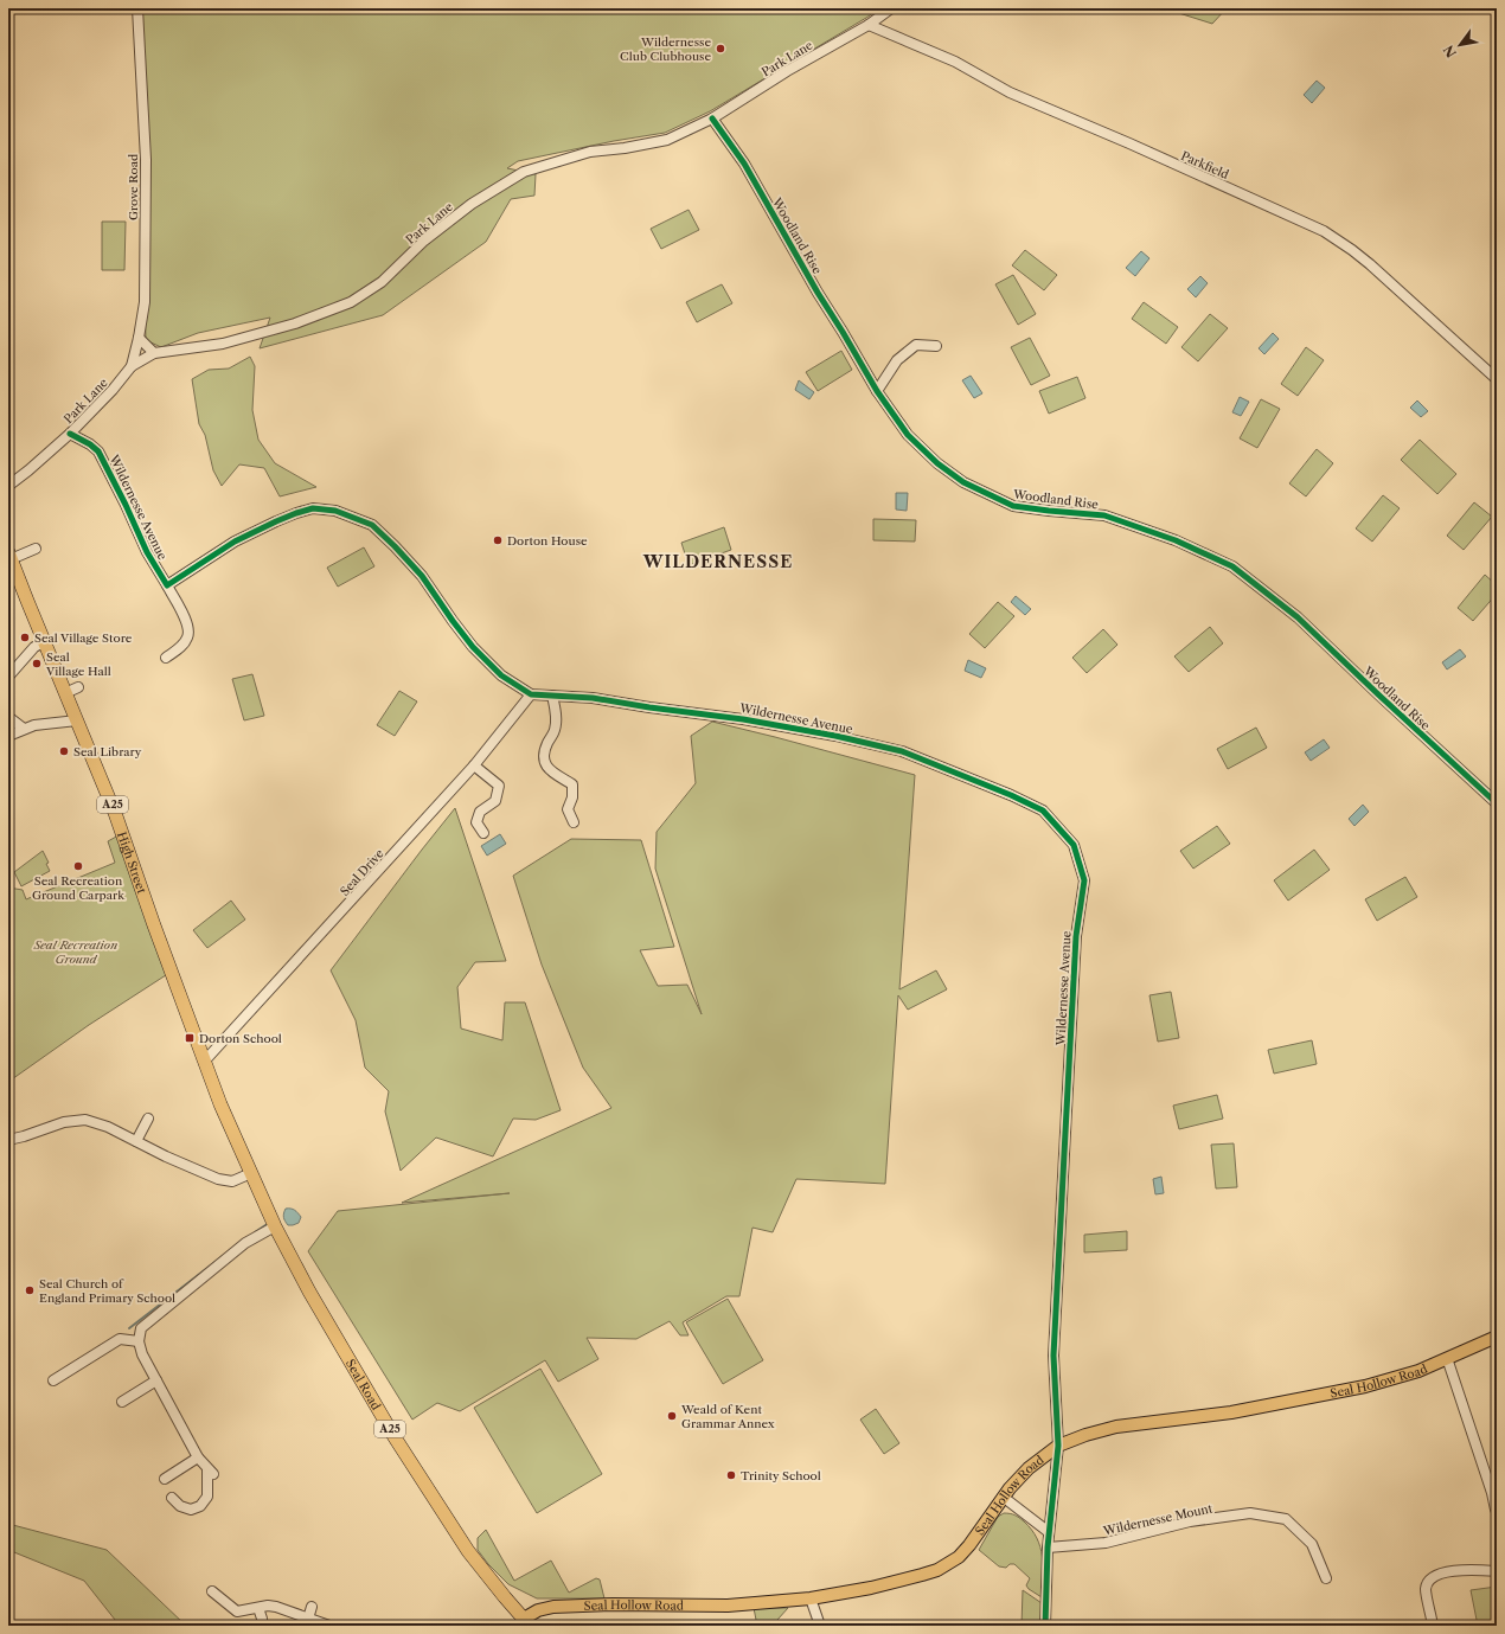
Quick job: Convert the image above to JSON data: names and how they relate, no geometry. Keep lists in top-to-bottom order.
{
  "streets": {
    "highway": ["A25", "High Street", "Seal Road"],
    "main road": ["Seal Hollow Road"],
    "street": [
      "Park Lane",
      "Parkfield",
      "Grove Road",
      "Woodland Rise",
      "Wildernesse Avenue",
      "Seal Drive",
      "Wildernesse Mount"
    ]
  },
  "crossings": [
    ["Park Lane", "Parkfield"],
    ["Park Lane", "Grove Road"],
    ["Park Lane", "Woodland Rise"],
    ["Park Lane", "Wildernesse Avenue"],
    ["Wildernesse Avenue", "Seal Drive"],
    ["Wildernesse Avenue", "Seal Hollow Road"],
    ["Wildernesse Avenue", "Wildernesse Mount"],
    ["High Street", "Seal Drive"],
    ["High Street", "Seal Road"],
    ["Seal Hollow Road", "Seal Road"]
  ],
  "districts": ["WILDERNESSE"],
  "parks": ["Seal Recreation Ground"],
  "places": {
    "other": [
      "Wildernesse Club Clubhouse",
      "Dorton House",
      "Seal Village Store",
      "Seal Village Hall",
      "Seal Library",
      "Seal Recreation Ground Carpark",
      "Seal Church of England Primary School",
      "Weald of Kent Grammar Annex",
      "Trinity School"
    ],
    "transit": ["Dorton School"]
  },
  "north": "bottom left"
}
